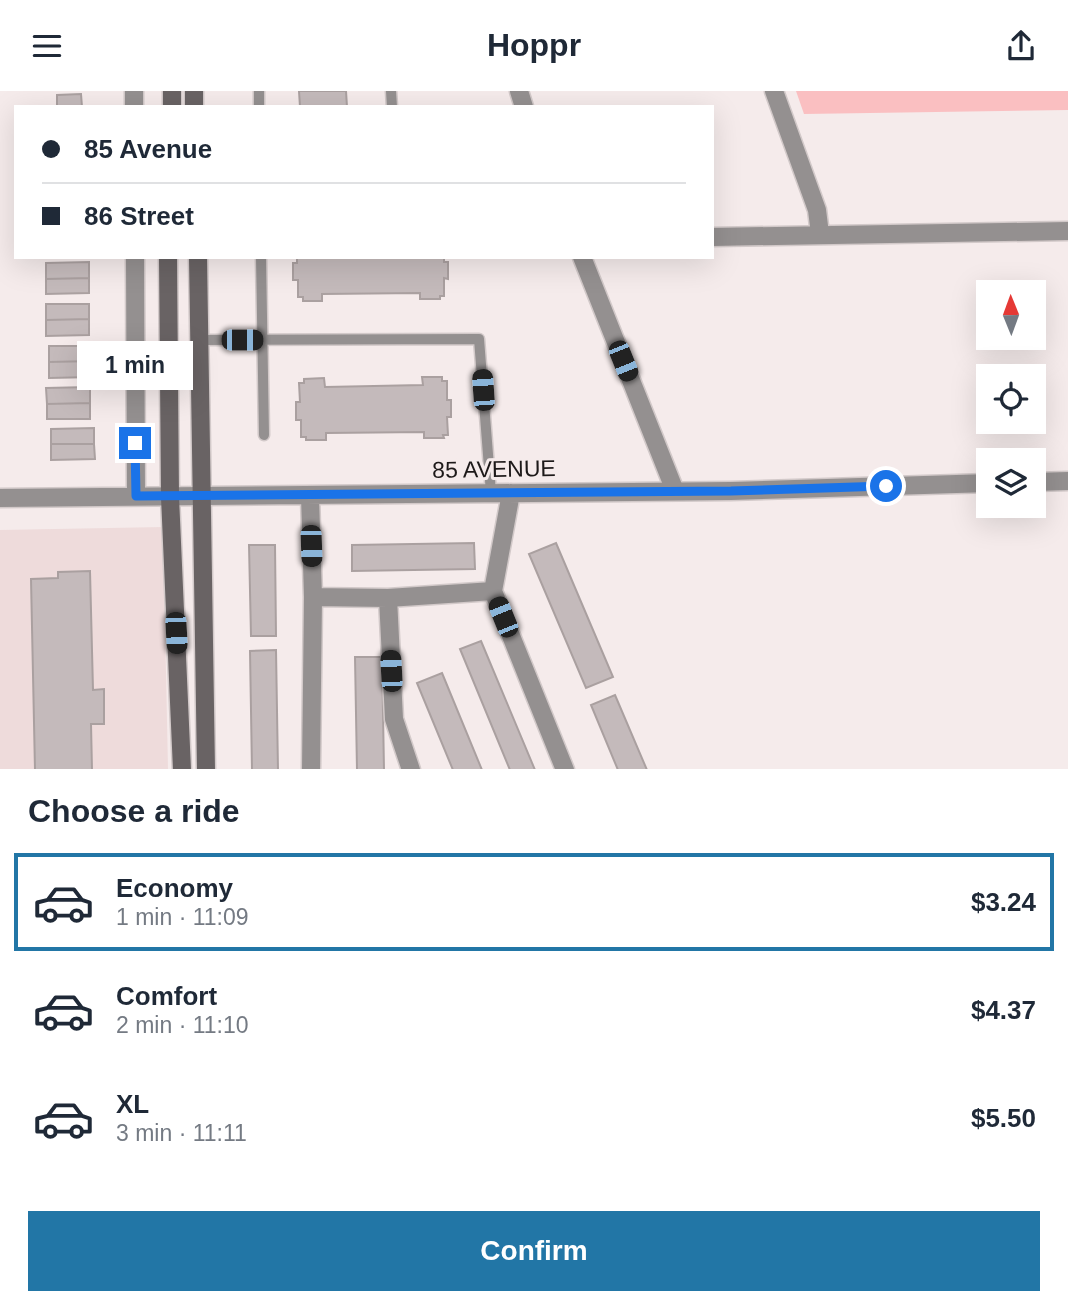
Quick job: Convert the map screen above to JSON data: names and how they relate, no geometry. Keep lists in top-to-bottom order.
{
  "streets": {
    "street": ["85 AVENUE"]
  },
  "north": "top",
  "page": {
    "header": "Hoppr",
    "banner": ["85 Avenue", "86 Street"],
    "bubble": "1 min",
    "heading": "Choose a ride",
    "list": [
      {
        "name": "Economy",
        "note": "1 min · 11:09",
        "value": "$3.24"
      },
      {
        "name": "Comfort",
        "note": "2 min · 11:10",
        "value": "$4.37"
      },
      {
        "name": "XL",
        "note": "3 min · 11:11",
        "value": "$5.50"
      }
    ],
    "buttons": "Confirm"
  }
}
